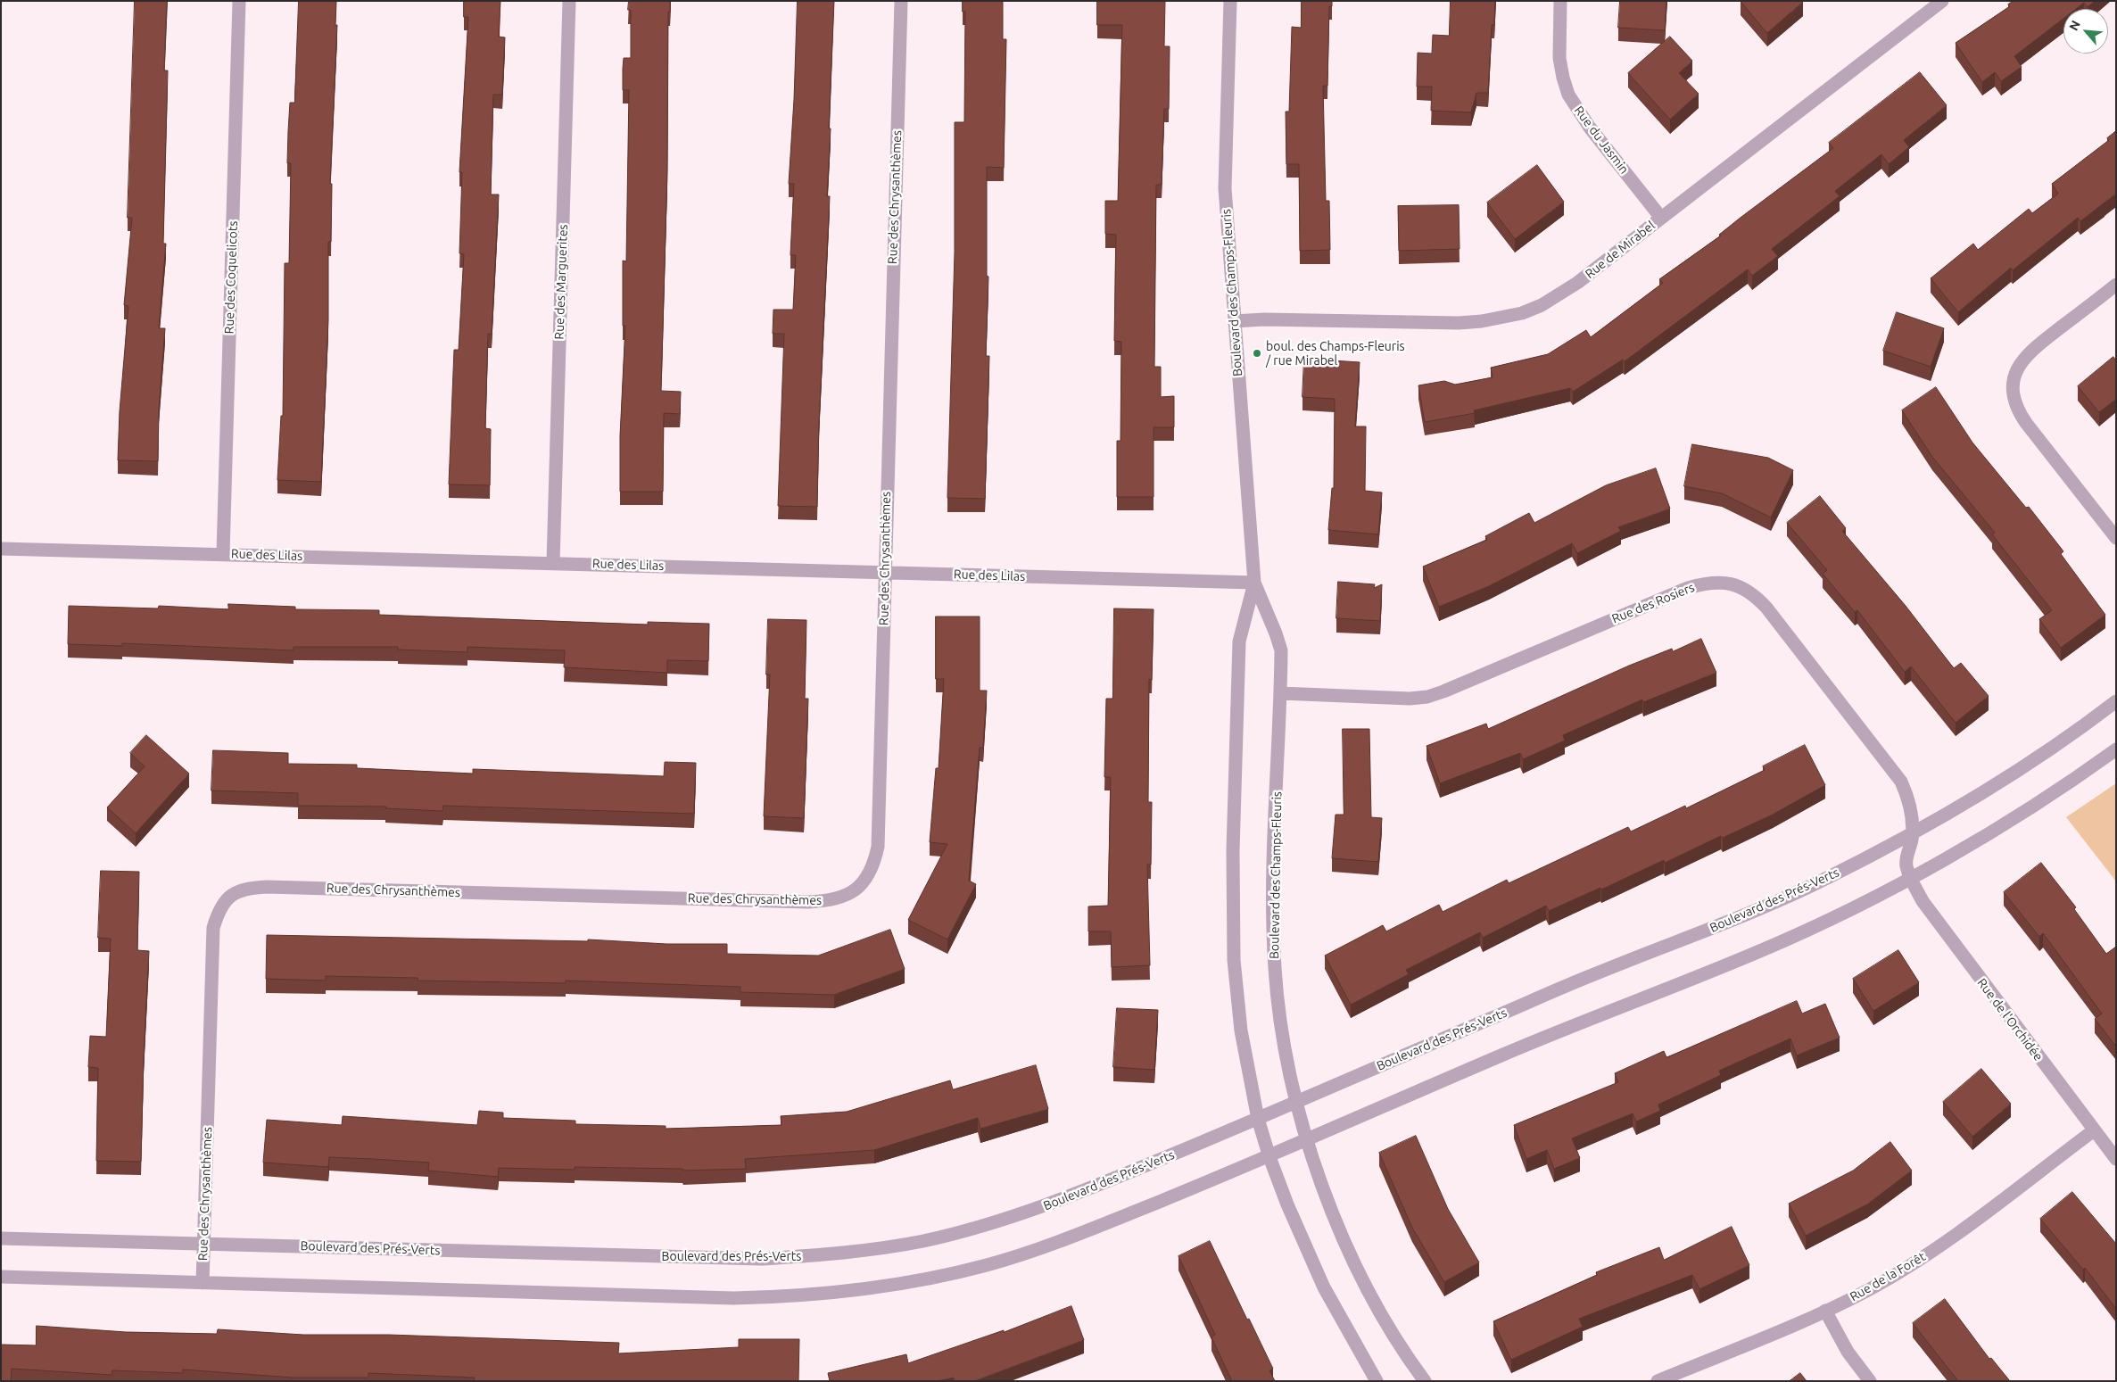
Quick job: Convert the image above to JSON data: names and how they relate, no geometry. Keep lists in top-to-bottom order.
{
  "streets": {
    "street": [
      "Rue du Jasmin",
      "Rue des Chrysanthèmes",
      "Rue de Mirabel",
      "Rue des Coquelicots",
      "Rue des Marguerites",
      "Boulevard des Champs-Fleuris",
      "Rue des Lilas",
      "Rue des Rosiers",
      "Boulevard des Prés-Verts",
      "Rue de l'Orchidée",
      "Rue de la Forêt"
    ]
  },
  "crossings": [
    ["Rue du Jasmin", "Rue de Mirabel"],
    ["Rue des Chrysanthèmes", "Rue des Lilas"],
    ["Rue des Chrysanthèmes", "Boulevard des Prés-Verts"],
    ["Rue de Mirabel", "Boulevard des Champs-Fleuris"],
    ["Rue des Coquelicots", "Rue des Lilas"],
    ["Rue des Marguerites", "Rue des Lilas"],
    ["Boulevard des Champs-Fleuris", "Rue des Lilas"],
    ["Boulevard des Champs-Fleuris", "Rue des Rosiers"],
    ["Boulevard des Champs-Fleuris", "Boulevard des Prés-Verts"],
    ["Rue des Rosiers", "Boulevard des Prés-Verts"],
    ["Rue des Rosiers", "Rue de l'Orchidée"],
    ["Rue de l'Orchidée", "Rue de la Forêt"]
  ],
  "places": ["boul. des Champs-Fleuris / rue Mirabel"],
  "north": "top left"
}
